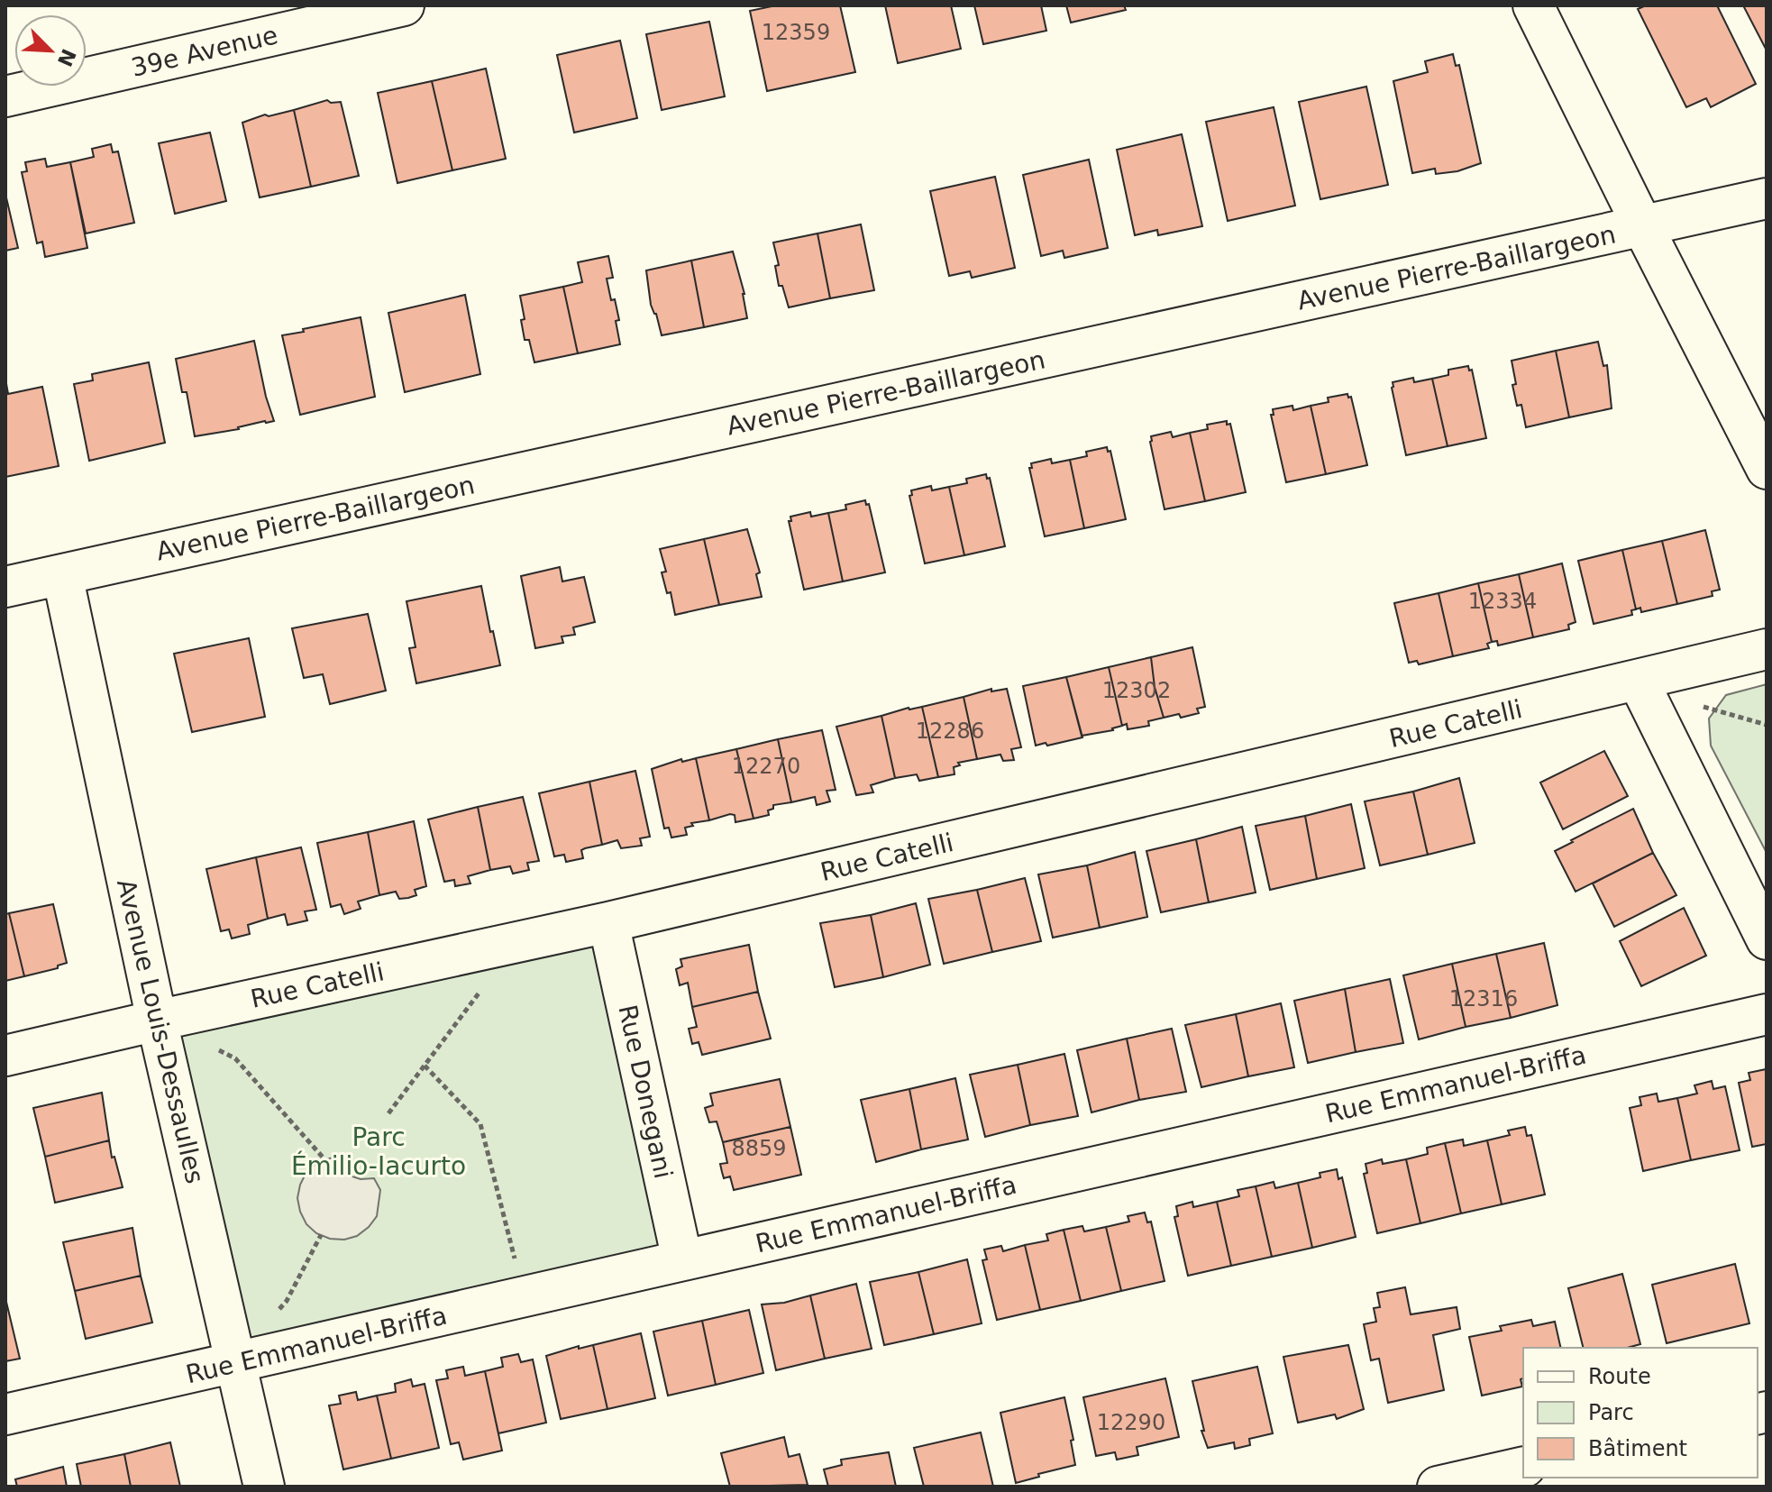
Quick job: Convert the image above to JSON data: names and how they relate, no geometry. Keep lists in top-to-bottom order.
{
  "streets": {
    "street": [
      "39e Avenue",
      "Avenue Pierre-Baillargeon",
      "Rue Catelli",
      "Avenue Louis-Dessaulles",
      "Rue Emmanuel-Briffa",
      "Rue Donegani"
    ]
  },
  "crossings": [
    ["Avenue Pierre-Baillargeon", "Avenue Louis-Dessaulles"],
    ["Rue Catelli", "Avenue Louis-Dessaulles"],
    ["Rue Catelli", "Rue Donegani"],
    ["Avenue Louis-Dessaulles", "Rue Emmanuel-Briffa"],
    ["Rue Emmanuel-Briffa", "Rue Donegani"]
  ],
  "parks": ["Parc Émilio-Iacurto"],
  "house_numbers": [
    "12359",
    "12334",
    "12302",
    "12286",
    "12270",
    "12316",
    "8859",
    "12290"
  ],
  "legend": ["Route", "Parc", "Bâtiment"],
  "north": "bottom right"
}
